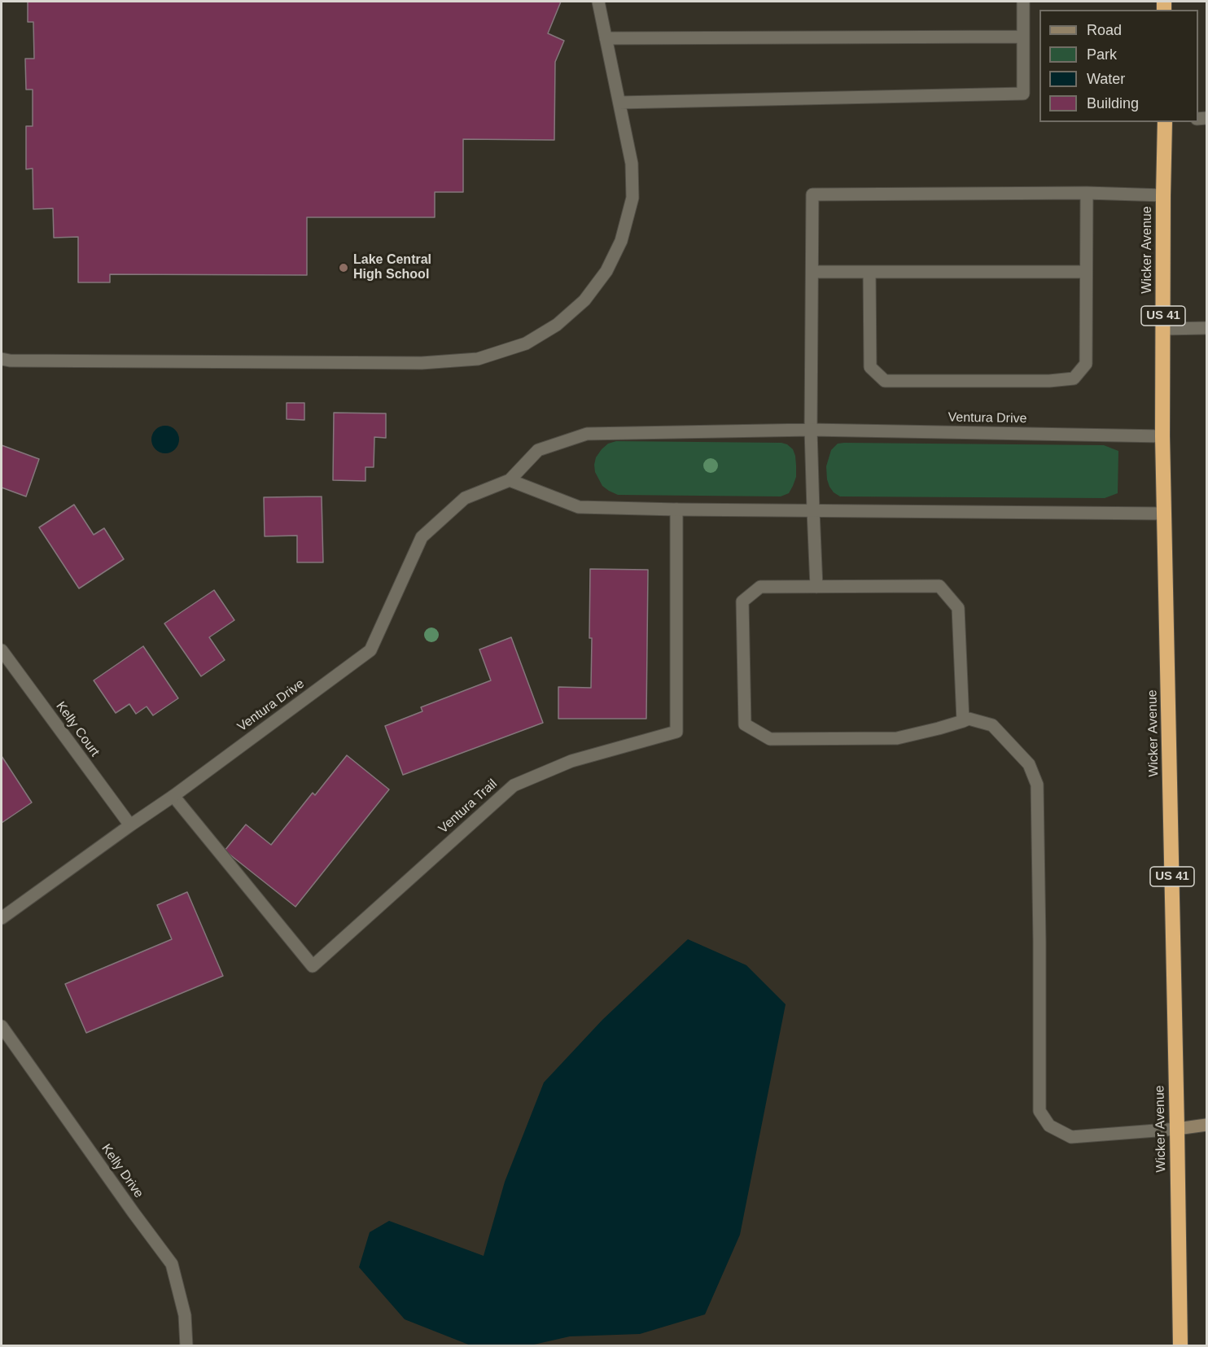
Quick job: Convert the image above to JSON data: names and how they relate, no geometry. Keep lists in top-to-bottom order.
{
  "streets": {
    "highway": ["Wicker Avenue", "US 41"],
    "street": [
      "Ventura Drive",
      "Kelly Court",
      "Ventura Trail",
      "Kelly Drive"
    ]
  },
  "crossings": [
    ["Wicker Avenue", "Ventura Drive"],
    ["Ventura Drive", "Kelly Court"],
    ["Ventura Drive", "Ventura Trail"]
  ],
  "places": ["Lake Central High School"],
  "legend": [
    "Road",
    "Park",
    "Water",
    "Building"
  ]
}
